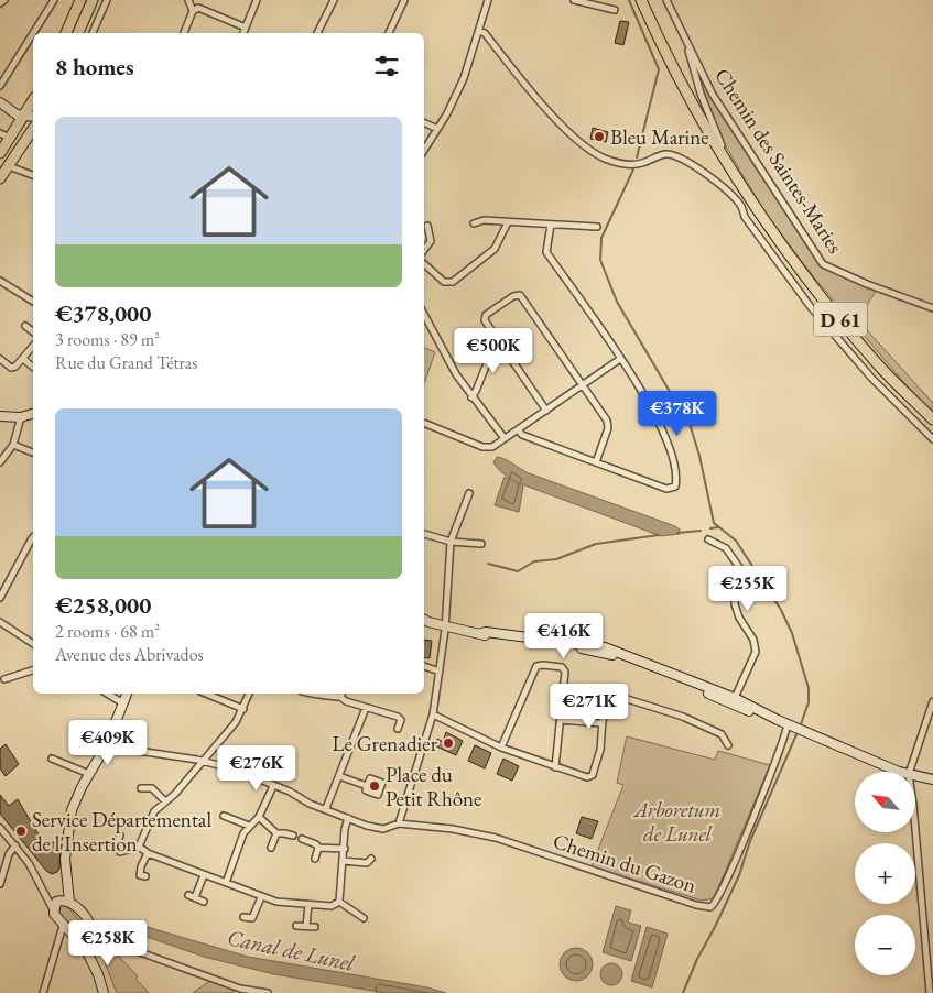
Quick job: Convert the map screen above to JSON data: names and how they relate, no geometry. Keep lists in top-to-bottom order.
{
  "streets": {
    "main road": ["D 61"],
    "street": ["Chemin des Saintes-Maries", "Chemin du Gazon"]
  },
  "water": ["Canal de Lunel"],
  "parks": ["Arboretum de Lunel"],
  "places": [
    "Bleu Marine",
    "Le Grenadier",
    "Place du Petit Rhône",
    "Service Départemental de l'Insertion"
  ],
  "north": "top left",
  "page": {
    "heading": "8 homes",
    "list": [
      {
        "name": "€378,000",
        "note": "3 rooms · 89 m² · Rue du Grand Tétras"
      },
      {
        "name": "€258,000",
        "note": "2 rooms · 68 m² · Avenue des Abrivados"
      }
    ],
    "price": [
      "€500K",
      "€378K",
      "€255K",
      "€416K",
      "€271K",
      "€409K",
      "€276K",
      "€258K"
    ],
    "map_buttons": ["+", "−"]
  }
}
